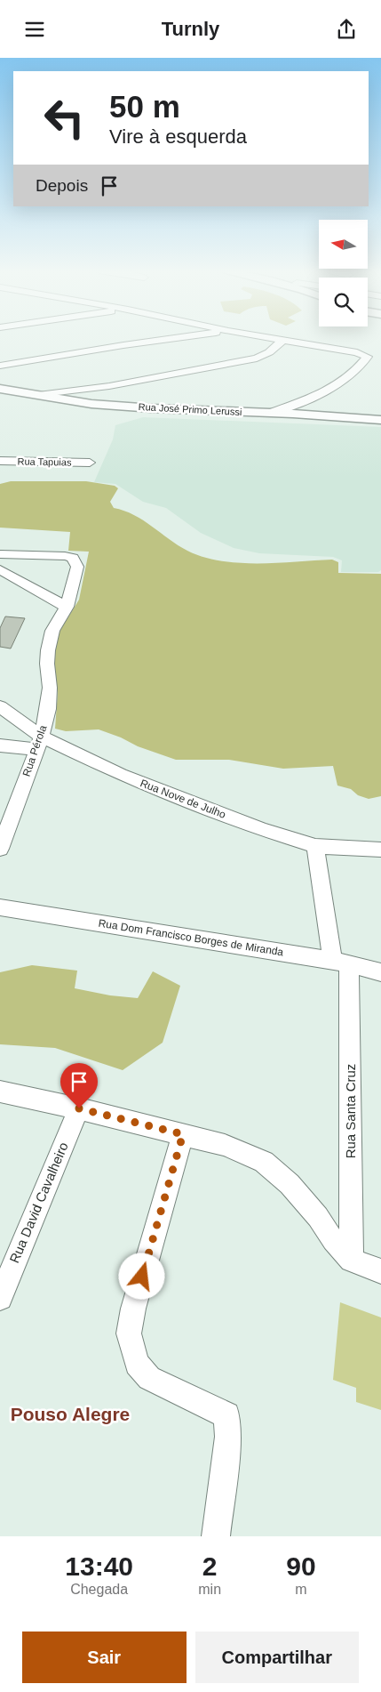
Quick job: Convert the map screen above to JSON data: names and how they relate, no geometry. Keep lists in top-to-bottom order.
{
  "streets": {
    "street": [
      "Rua José Primo Lerussi",
      "Rua Tapuias",
      "Rua Pérola",
      "Rua Nove de Julho",
      "Rua Dom Francisco Borges de Miranda",
      "Rua Santa Cruz",
      "Rua David Cavalheiro"
    ]
  },
  "crossings": [
    ["Rua Pérola", "Rua Nove de Julho"],
    ["Rua Nove de Julho", "Rua Santa Cruz"],
    ["Rua Dom Francisco Borges de Miranda", "Rua Santa Cruz"]
  ],
  "districts": ["Pouso Alegre"],
  "north": "left",
  "page": {
    "header": "Turnly",
    "turn": ["50 m", "Vire à esquerda"],
    "then": "Depois",
    "eta": [
      "13:40",
      "Chegada",
      "2",
      "min",
      "90",
      "m"
    ],
    "buttons": ["Sair", "Compartilhar"]
  }
}
